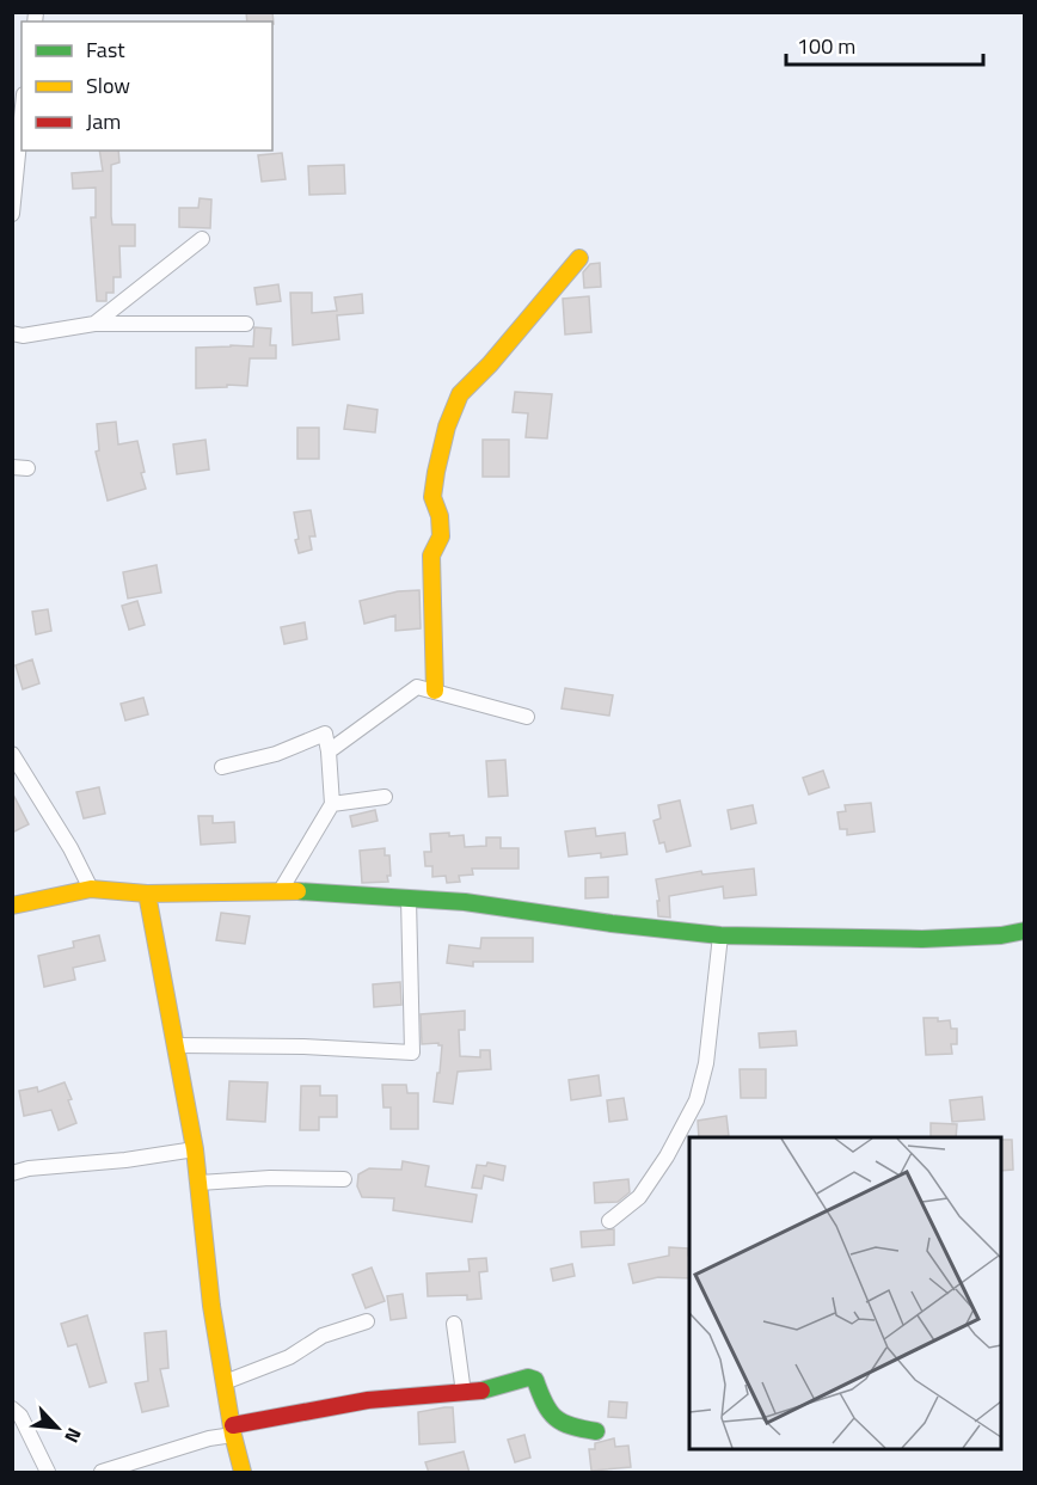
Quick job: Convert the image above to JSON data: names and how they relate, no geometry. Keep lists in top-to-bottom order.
{
  "legend": ["Fast", "Slow", "Jam"],
  "scale_bar": "100 m",
  "north": "bottom right"
}
